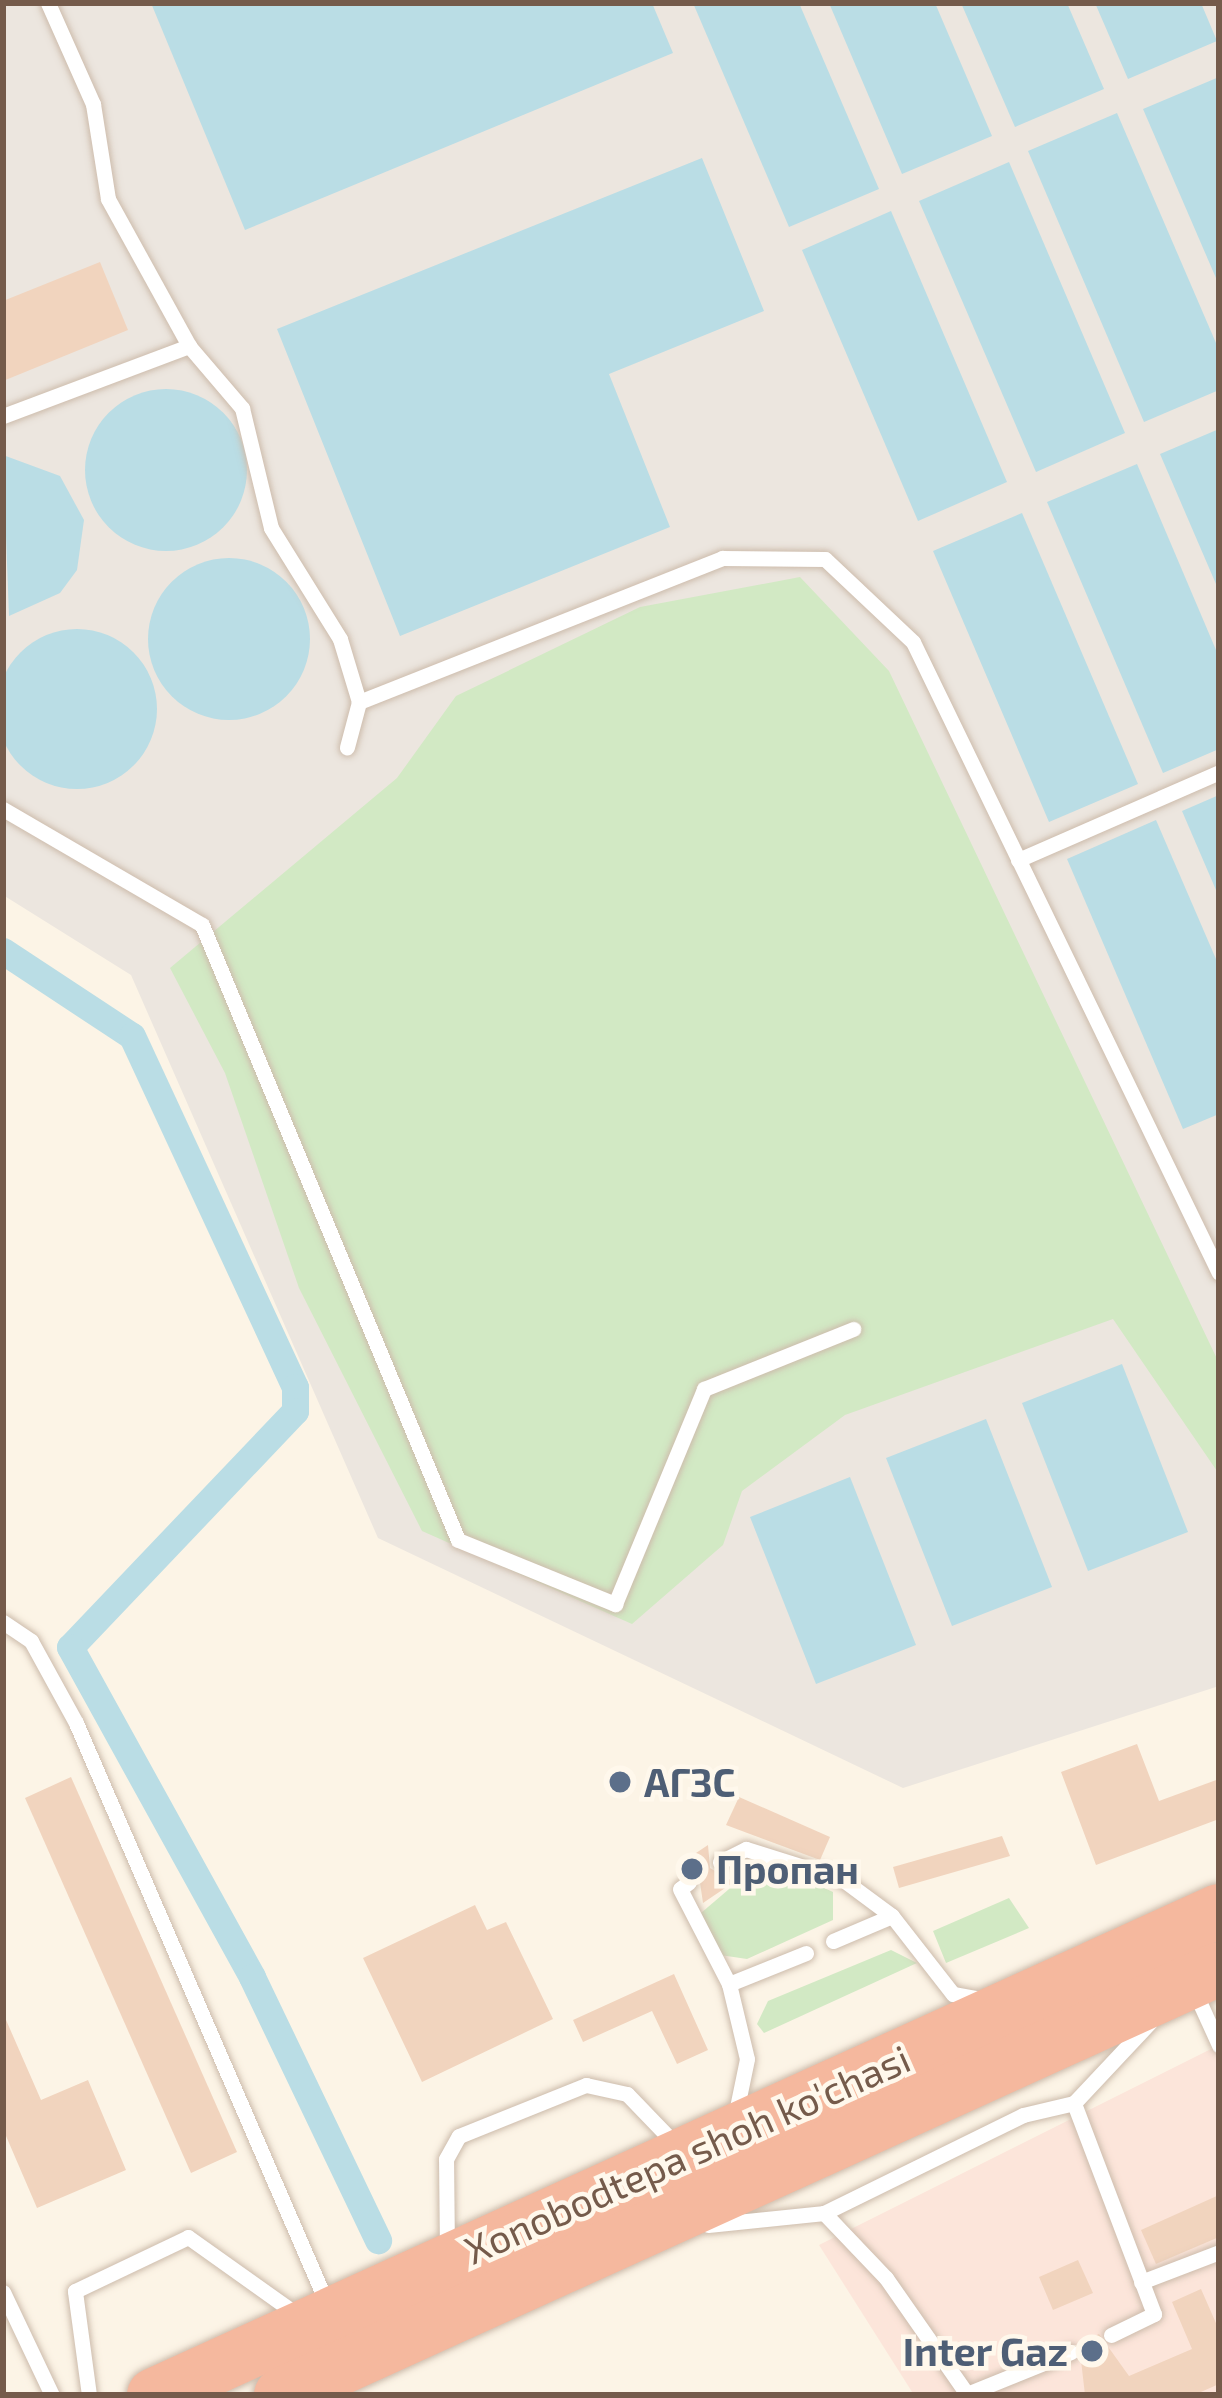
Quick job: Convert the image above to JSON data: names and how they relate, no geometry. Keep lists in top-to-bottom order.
{
  "streets": {
    "highway": ["Xonobodtepa shoh ko'chasi"]
  },
  "places": ["АГЗС", "Пропан", "Inter Gaz"]
}
